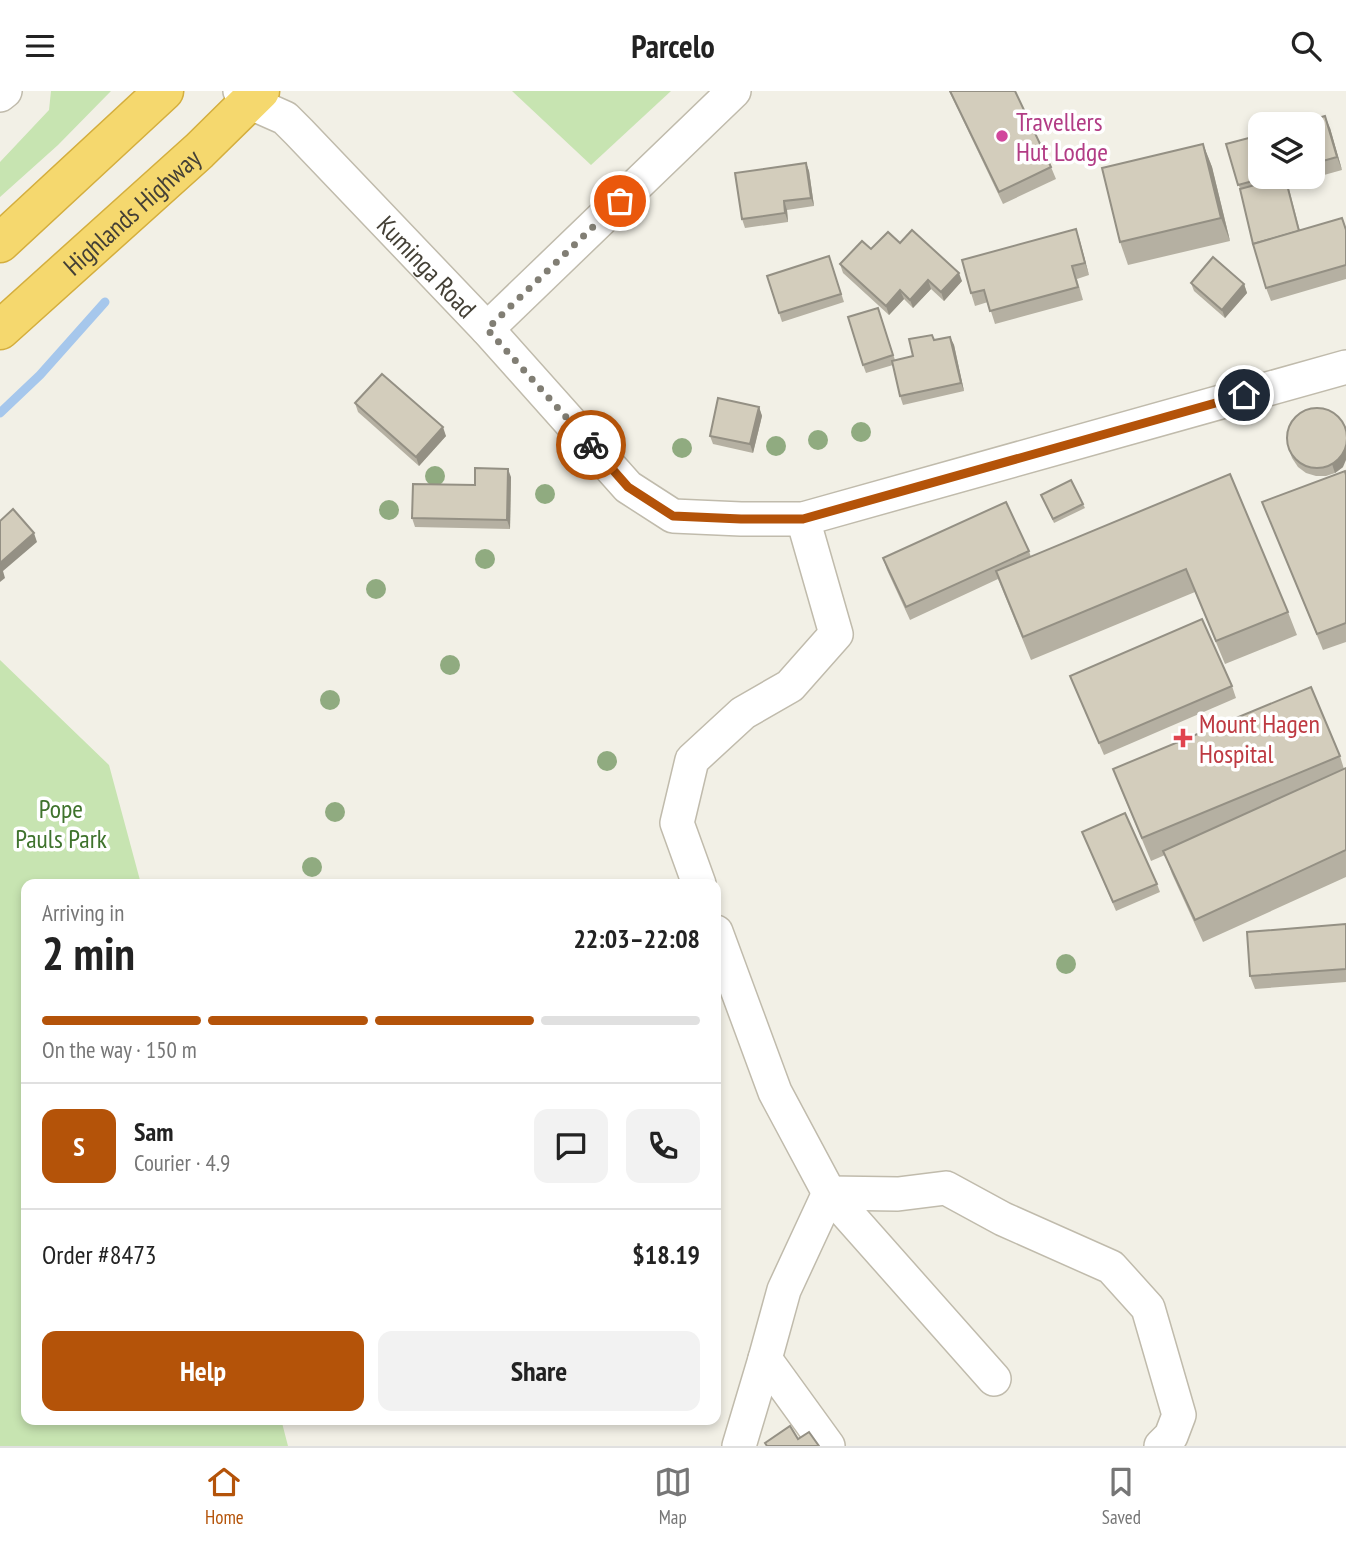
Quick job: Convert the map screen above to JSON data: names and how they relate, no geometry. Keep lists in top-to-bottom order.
{
  "streets": {
    "highway": ["Highlands Highway"],
    "street": ["Kuminga Road"]
  },
  "crossings": [
    ["Highlands Highway", "Kuminga Road"]
  ],
  "parks": ["Pope Pauls Park"],
  "places": {
    "other": ["Travellers Hut Lodge"],
    "health": ["Mount Hagen Hospital"]
  },
  "page": {
    "header": "Parcelo",
    "heading": ["2 min", "Arriving in", "22:03–22:08"],
    "panel": [
      "Sam",
      "Courier · 4.9",
      "Order #8473",
      "$18.19"
    ],
    "bar": "On the way · 150 m",
    "round": "S",
    "buttons": ["Help", "Share"],
    "tabs": ["Home", "Map", "Saved"]
  }
}
